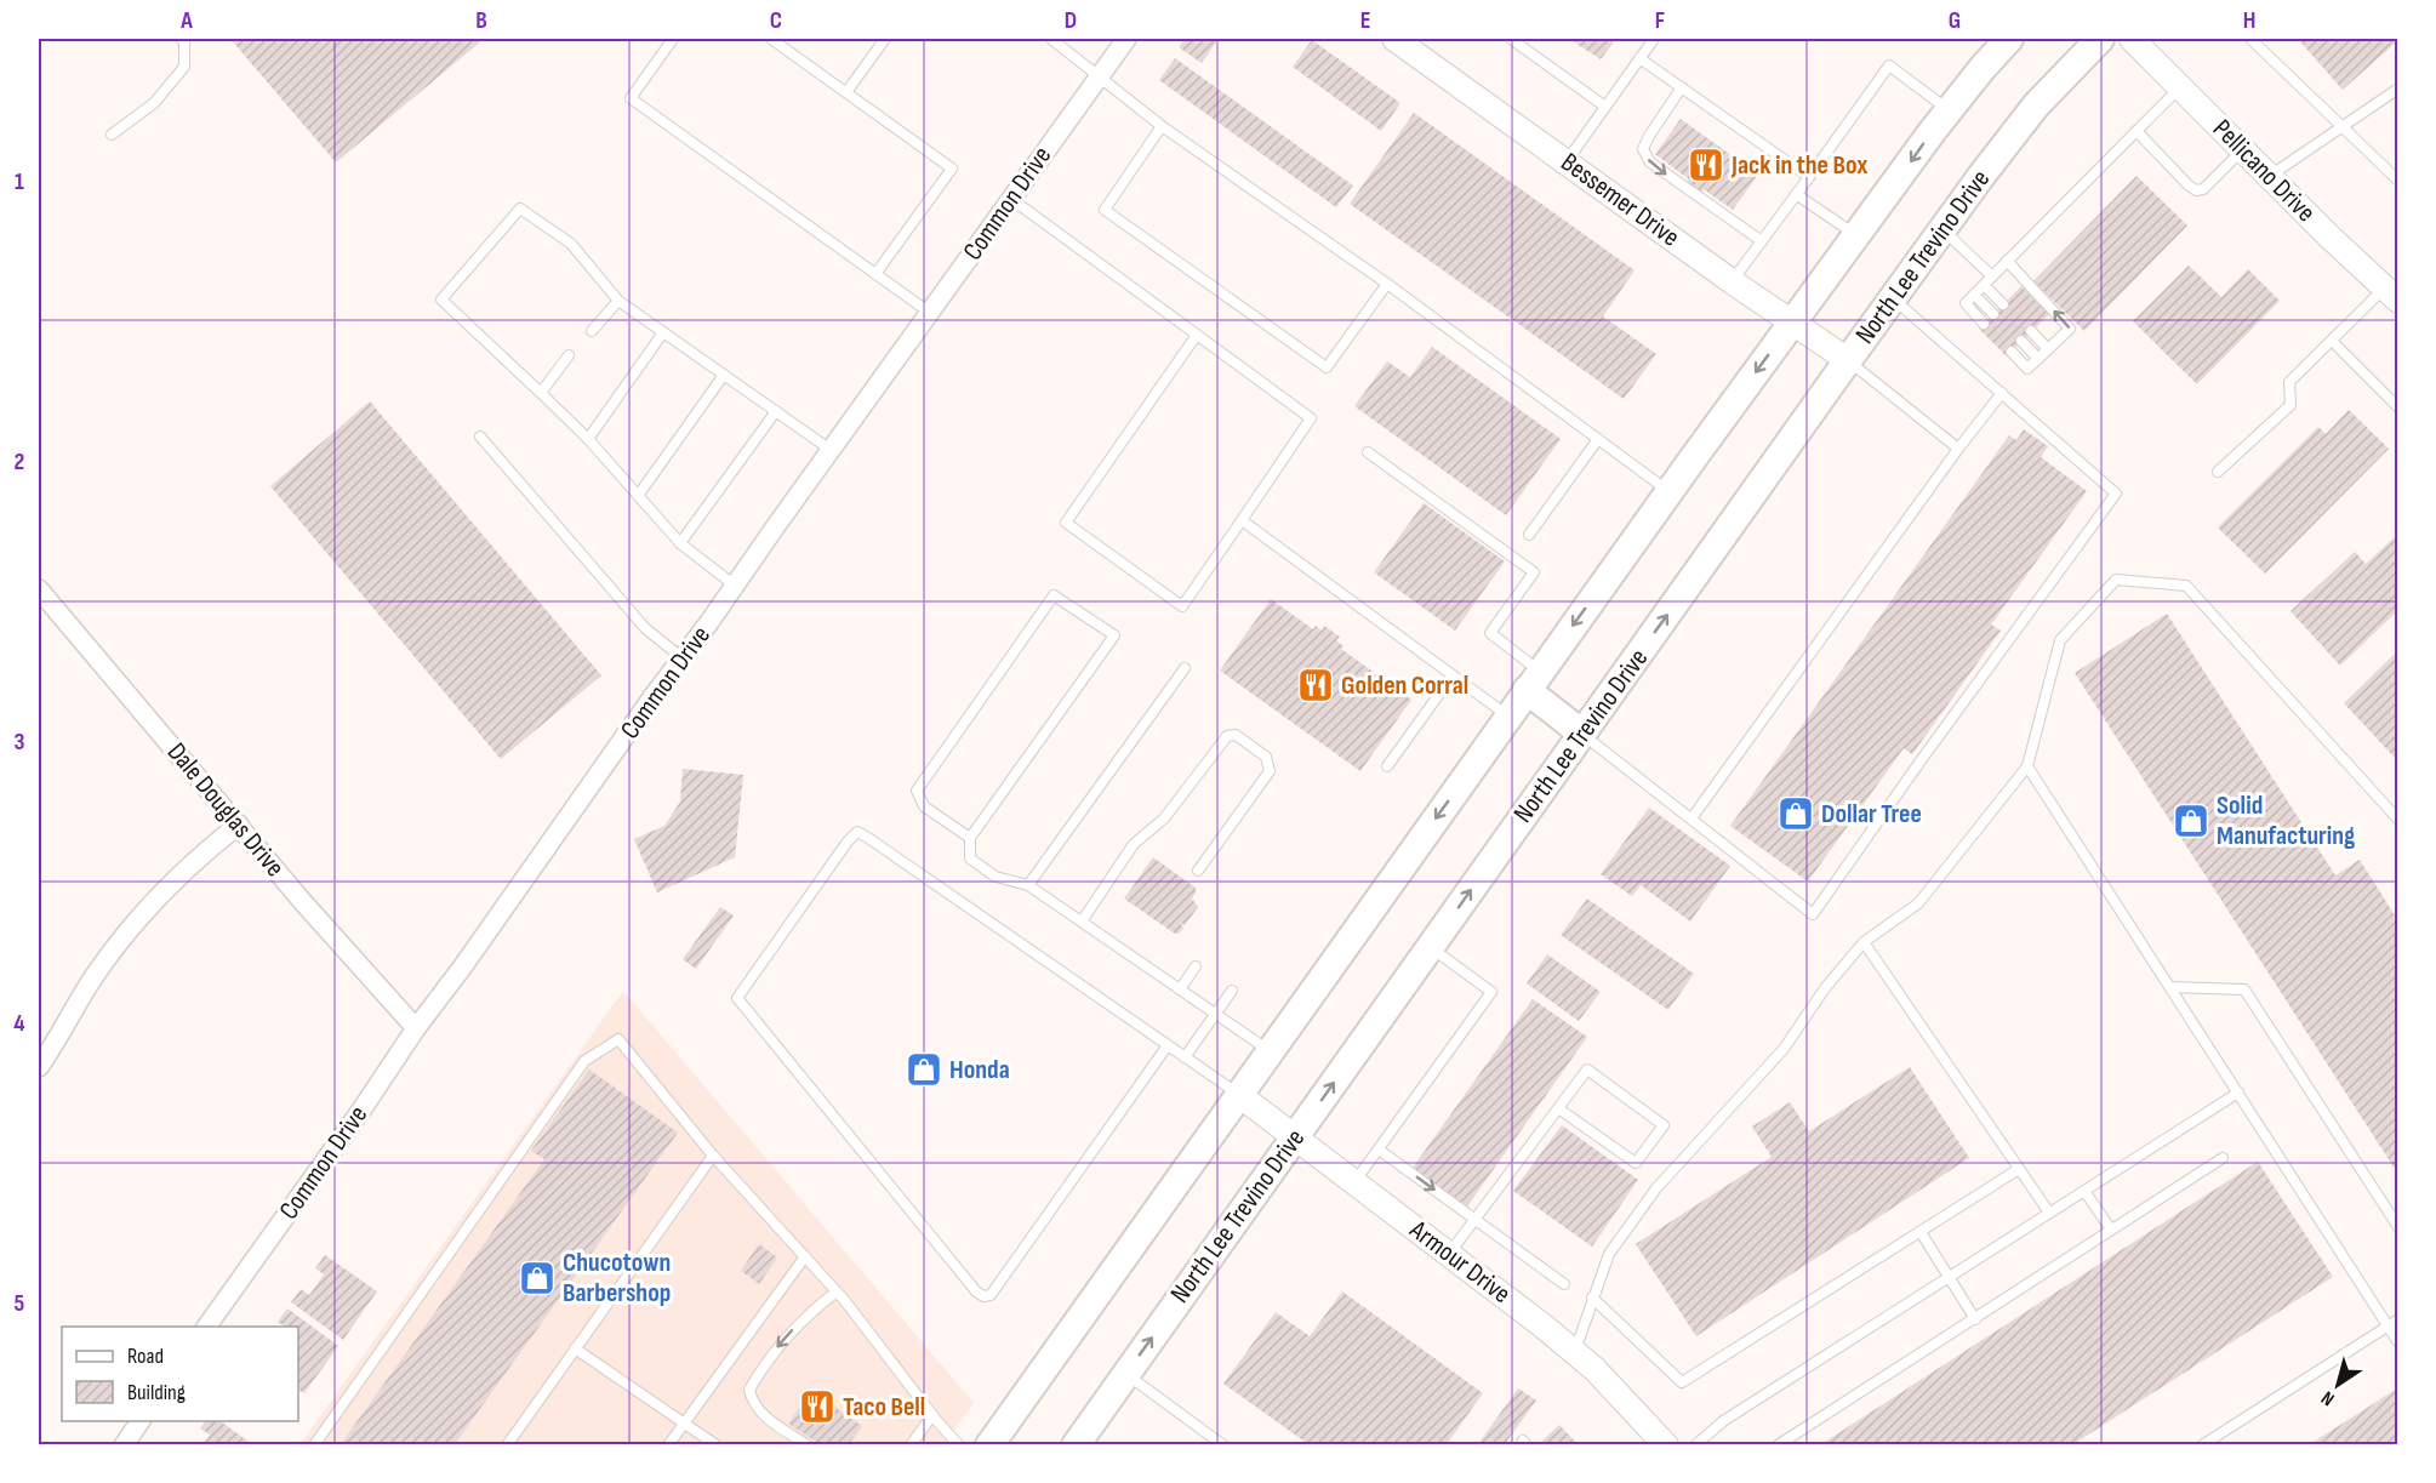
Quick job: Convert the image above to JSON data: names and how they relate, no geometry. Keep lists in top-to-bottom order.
{
  "streets": {
    "main road": ["North Lee Trevino Drive"],
    "street": [
      "Pellicano Drive",
      "Bessemer Drive",
      "Common Drive",
      "Dale Douglas Drive",
      "Armour Drive"
    ]
  },
  "crossings": [
    ["Bessemer Drive", "North Lee Trevino Drive"],
    ["Common Drive", "Dale Douglas Drive"],
    ["North Lee Trevino Drive", "Armour Drive"]
  ],
  "places": {
    "restaurant": ["Jack in the Box", "Golden Corral", "Taco Bell"],
    "shop": [
      "Dollar Tree",
      "Solid Manufacturing",
      "Honda",
      "Chucotown Barbershop"
    ]
  },
  "legend": ["Road", "Building"],
  "north": "bottom left",
  "grid": {
    "columns": [
      "A",
      "B",
      "C",
      "D",
      "E",
      "F",
      "G",
      "H"
    ],
    "rows": [
      "1",
      "2",
      "3",
      "4",
      "5"
    ]
  }
}
